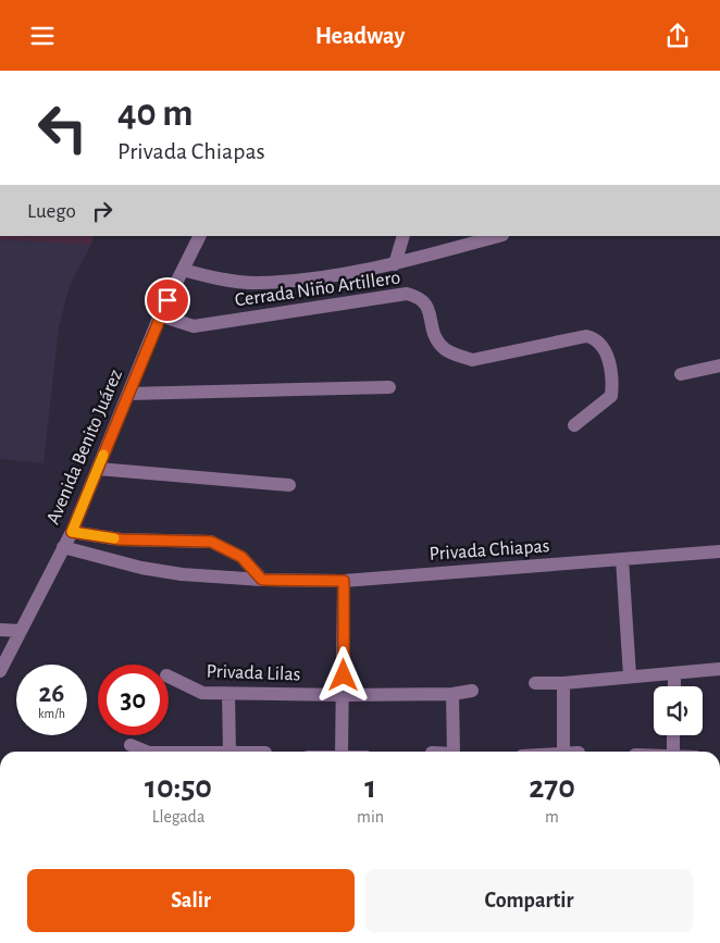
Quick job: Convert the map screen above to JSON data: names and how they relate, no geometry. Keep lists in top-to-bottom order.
{
  "streets": {
    "street": [
      "Cerrada Niño Artillero",
      "Avenida Benito Juárez",
      "Privada Chiapas",
      "Privada Lilas"
    ]
  },
  "crossings": [
    ["Cerrada Niño Artillero", "Avenida Benito Juárez"],
    ["Avenida Benito Juárez", "Privada Chiapas"]
  ],
  "page": {
    "header": "Headway",
    "turn": ["40 m", "Privada Chiapas"],
    "then": "Luego",
    "speed": "26 km/h",
    "limit": "30",
    "eta": [
      "10:50",
      "Llegada",
      "1",
      "min",
      "270",
      "m"
    ],
    "buttons": ["Salir", "Compartir"]
  }
}
